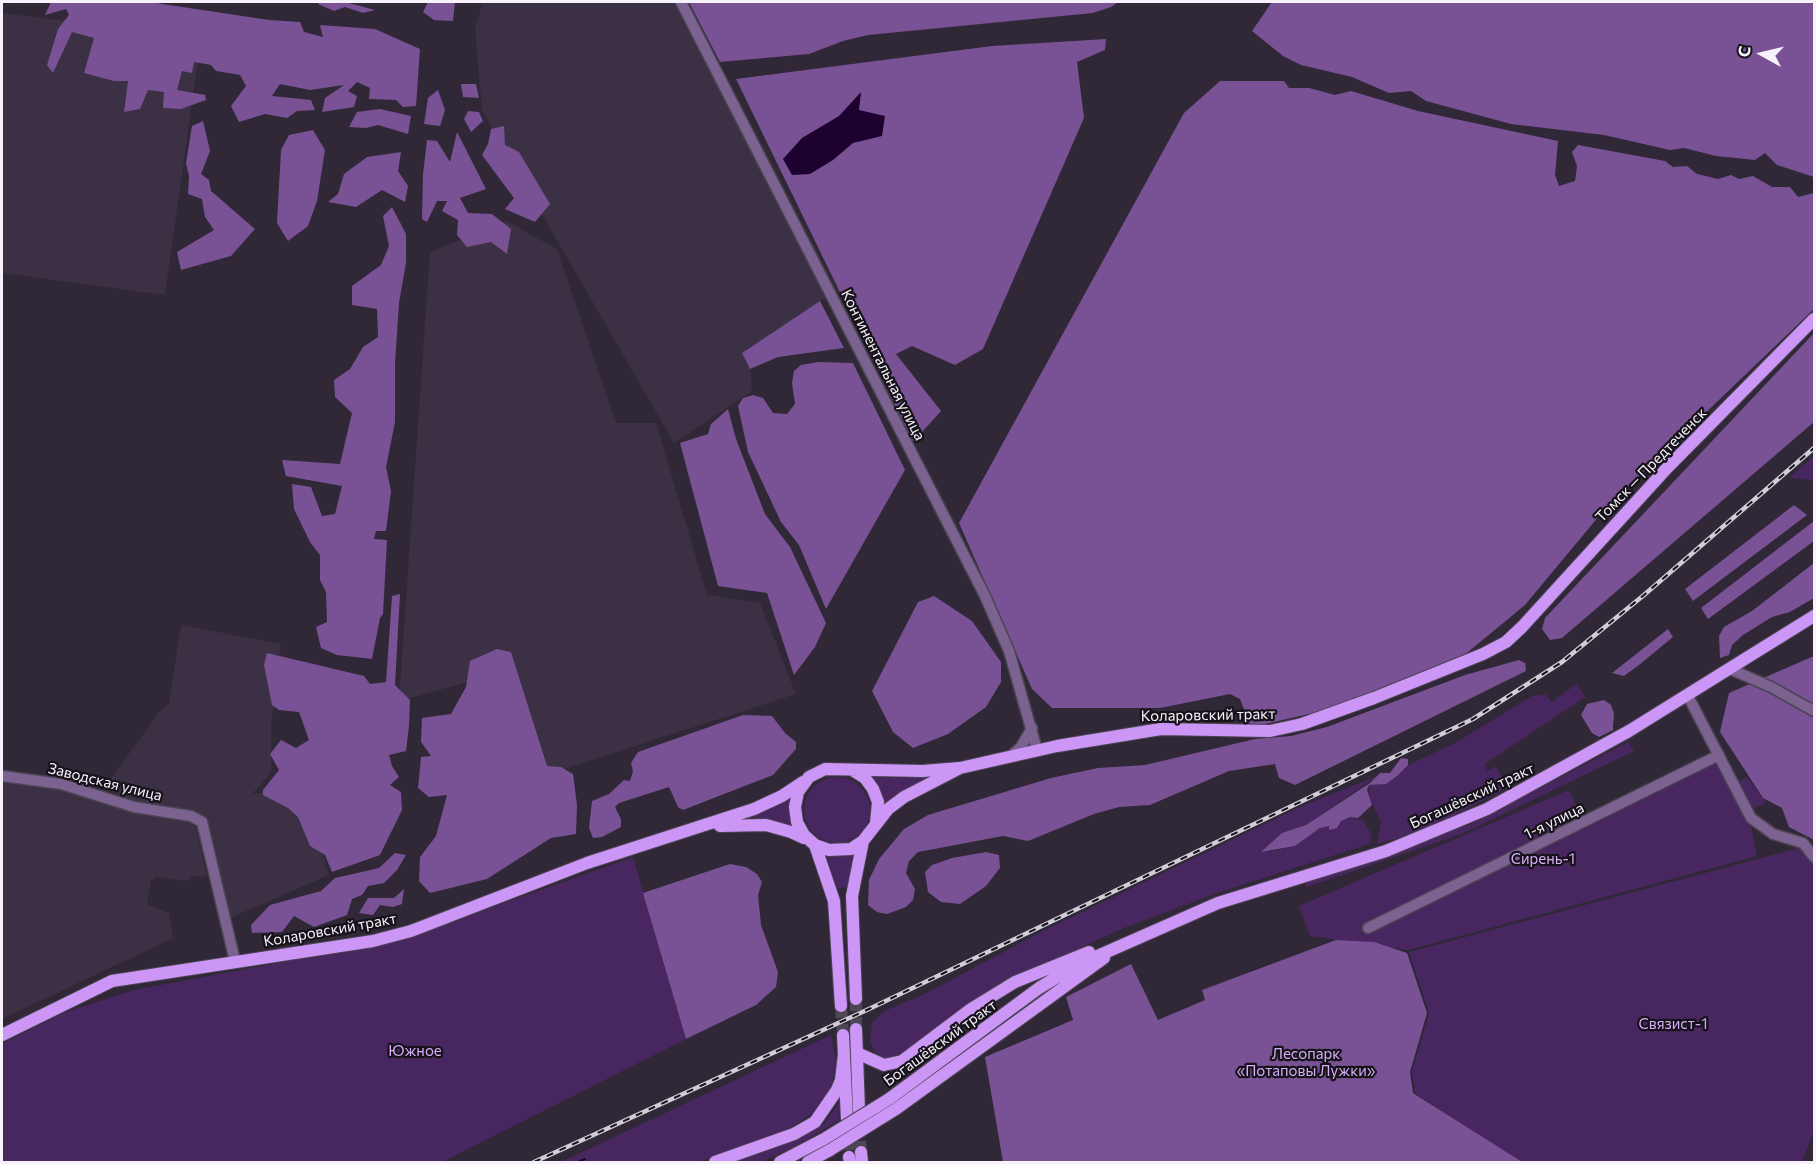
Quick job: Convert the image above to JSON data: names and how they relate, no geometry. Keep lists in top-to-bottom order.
{
  "streets": {
    "main road": ["Томск — Предтеченск", "Коларовский тракт", "Богашёвский тракт"],
    "street": ["Континентальная улица", "Заводская улица", "1-я улица"]
  },
  "crossings": [
    ["Континентальная улица", "Коларовский тракт"],
    ["Томск — Предтеченск", "Коларовский тракт"],
    ["Коларовский тракт", "Заводская улица"]
  ],
  "parks": [
    "Сирень-1",
    "Связист-1",
    "Южное",
    "Лесопарк «Потаповы Лужки»"
  ],
  "north": "left"
}
